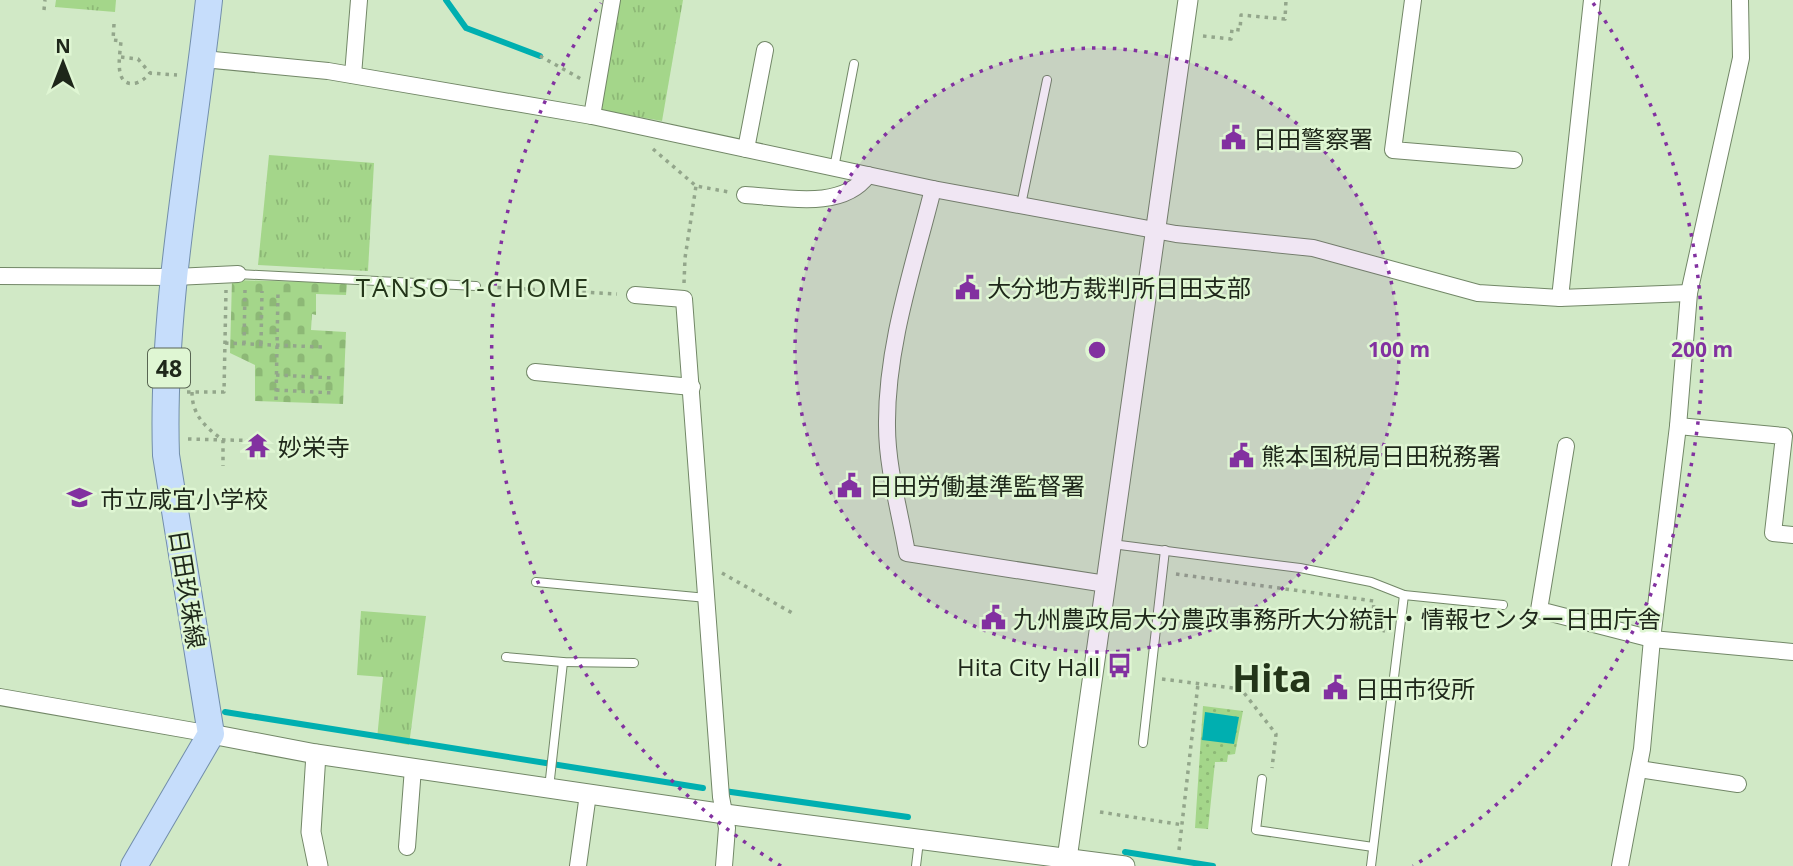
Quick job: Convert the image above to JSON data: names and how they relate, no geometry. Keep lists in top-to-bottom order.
{
  "streets": {
    "main road": ["48", "日田玖珠線"]
  },
  "districts": ["TANSO 1-CHOME", "Hita"],
  "places": {
    "public building": [
      "日田警察署",
      "大分地方裁判所日田支部",
      "熊本国税局日田税務署",
      "日田労働基準監督署",
      "九州農政局大分農政事務所大分統計・情報センター日田庁舎",
      "日田市役所"
    ],
    "temple": ["妙栄寺"],
    "school or university": ["市立咸宜小学校"],
    "bus stop": ["Hita City Hall"]
  },
  "north": "top",
  "rings": ["100 m", "200 m"]
}
